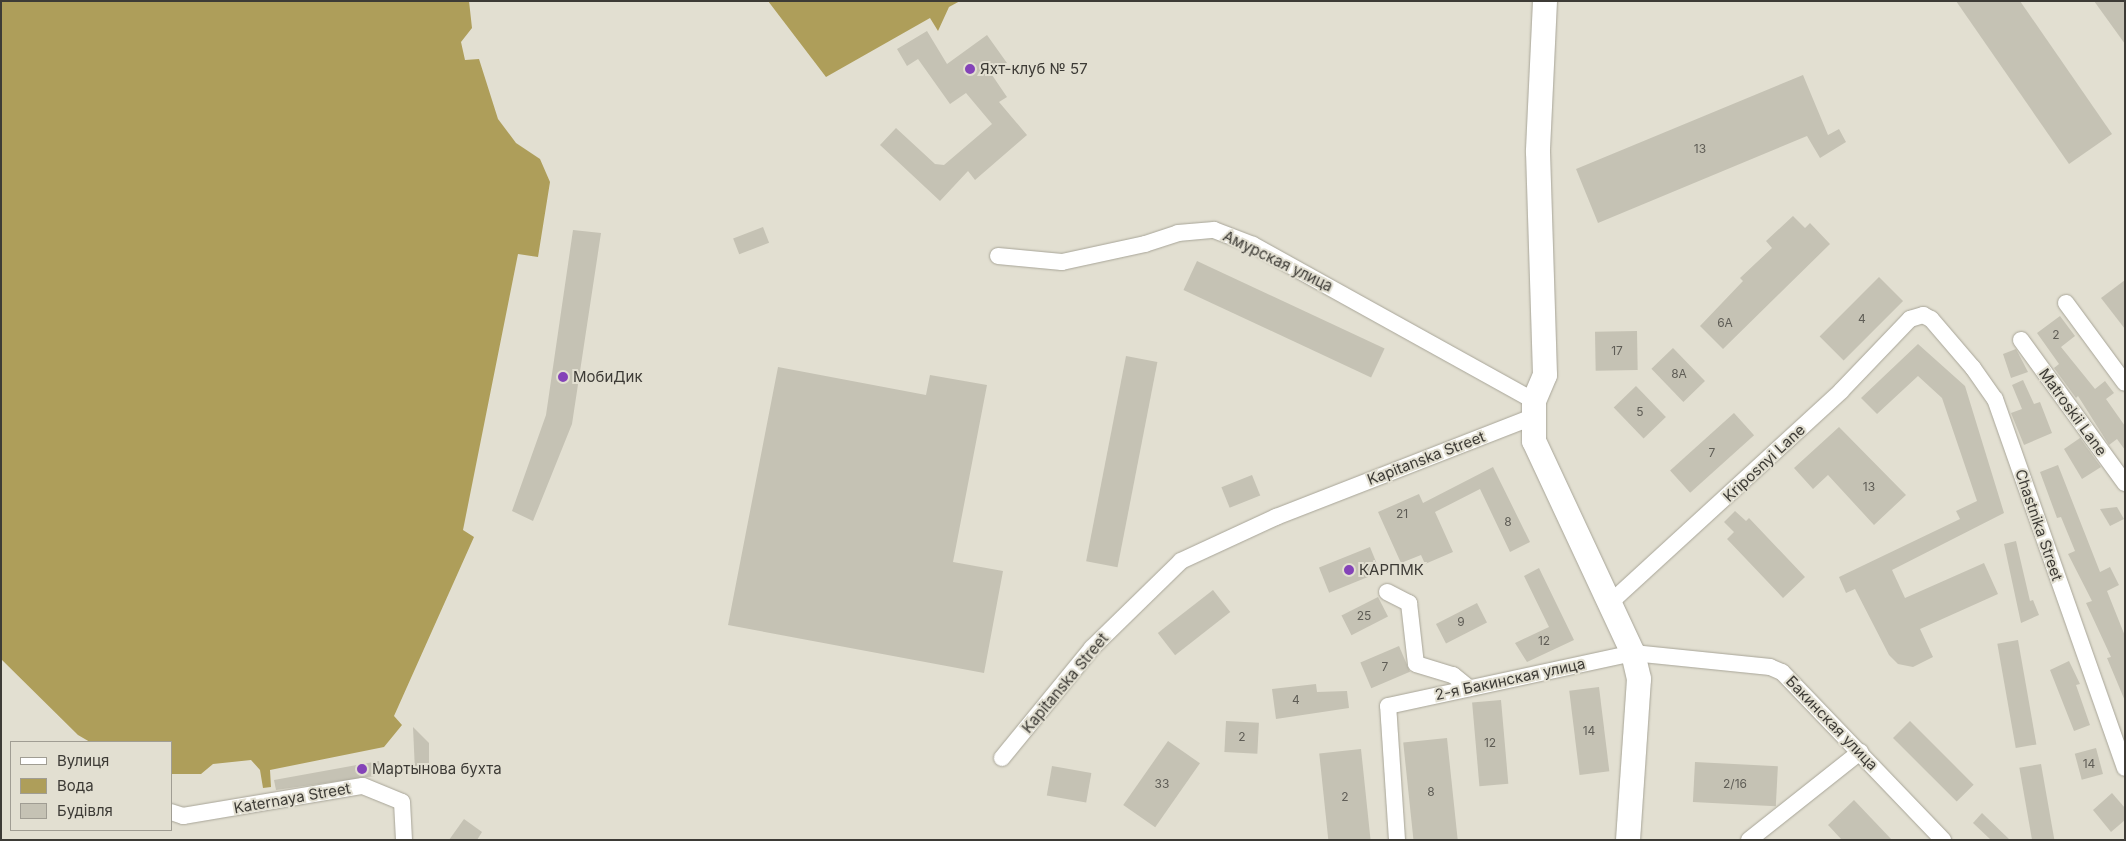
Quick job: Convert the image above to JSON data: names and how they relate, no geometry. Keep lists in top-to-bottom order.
{
  "streets": {
    "street": [
      "Амурская улица",
      "Matroskii Lane",
      "Kapitanska Street",
      "Kriposnyi Lane",
      "Chastnika Street",
      "2-я Бакинская улица",
      "Бакинская улица",
      "Katernaya Street"
    ]
  },
  "crossings": [
    ["Амурская улица", "Kapitanska Street"],
    ["Kriposnyi Lane", "Chastnika Street"],
    ["2-я Бакинская улица", "Бакинская улица"]
  ],
  "places": [
    "Яхт-клуб № 57",
    "МобиДик",
    "КАРПМК",
    "Мартынова бухта"
  ],
  "house_numbers": [
    "13",
    "4",
    "6А",
    "2",
    "17",
    "8А",
    "5",
    "7",
    "13",
    "21",
    "8",
    "25",
    "9",
    "12",
    "7",
    "4",
    "14",
    "2",
    "12",
    "14",
    "33",
    "2/16",
    "8",
    "2"
  ],
  "legend": ["Вулиця", "Вода", "Будівля"]
}
